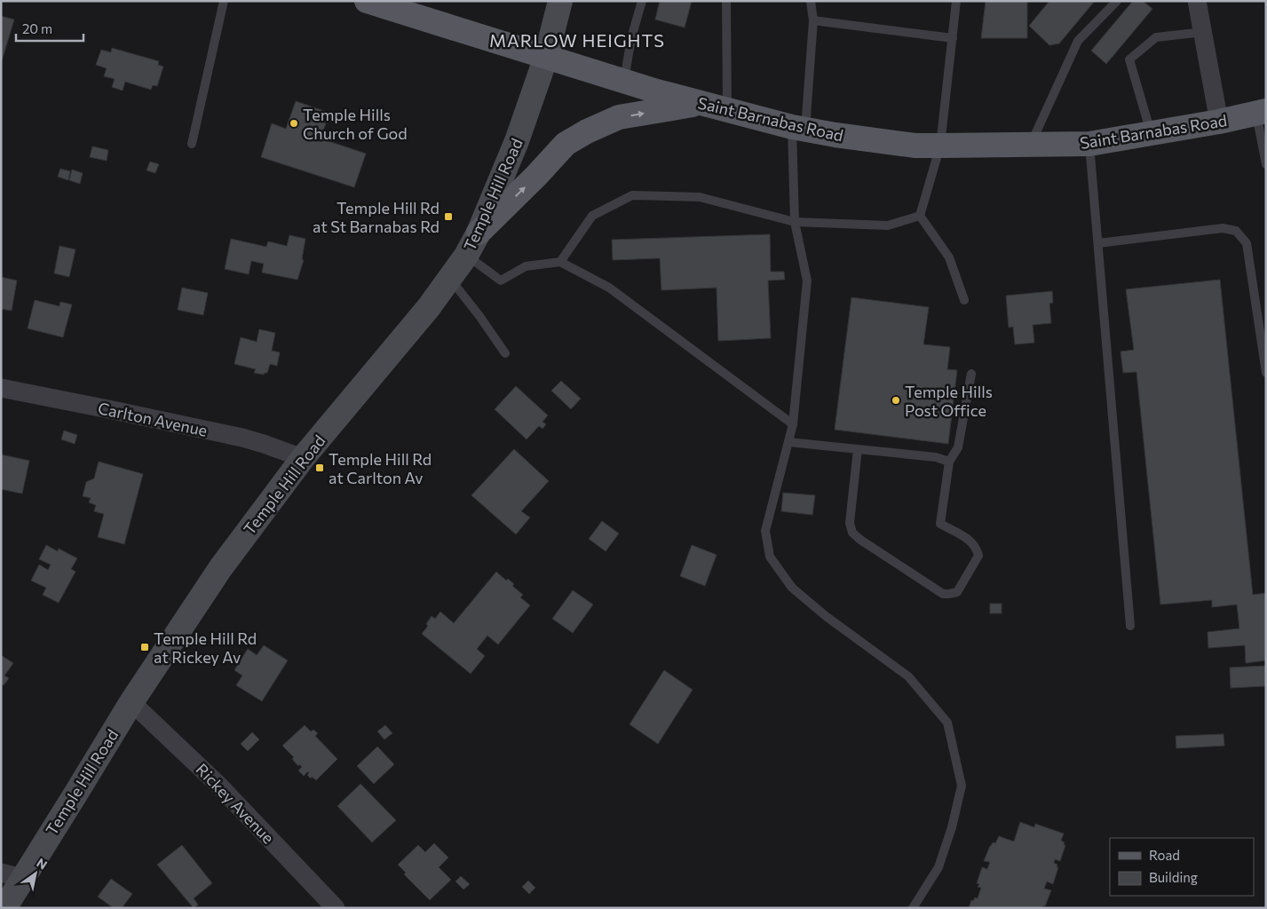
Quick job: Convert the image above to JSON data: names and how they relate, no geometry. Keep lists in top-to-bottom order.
{
  "streets": {
    "main road": ["Saint Barnabas Road", "Temple Hill Road"],
    "street": ["Carlton Avenue", "Rickey Avenue"]
  },
  "crossings": [
    ["Saint Barnabas Road", "Temple Hill Road"],
    ["Temple Hill Road", "Carlton Avenue"],
    ["Temple Hill Road", "Rickey Avenue"]
  ],
  "districts": ["MARLOW HEIGHTS"],
  "places": {
    "other": ["Temple Hills Church of God", "Temple Hills Post Office"],
    "transit": ["Temple Hill Rd at St Barnabas Rd", "Temple Hill Rd at Carlton Av", "Temple Hill Rd at Rickey Av"]
  },
  "legend": ["Road", "Building"],
  "scale_bar": "20 m",
  "north": "top right"
}
